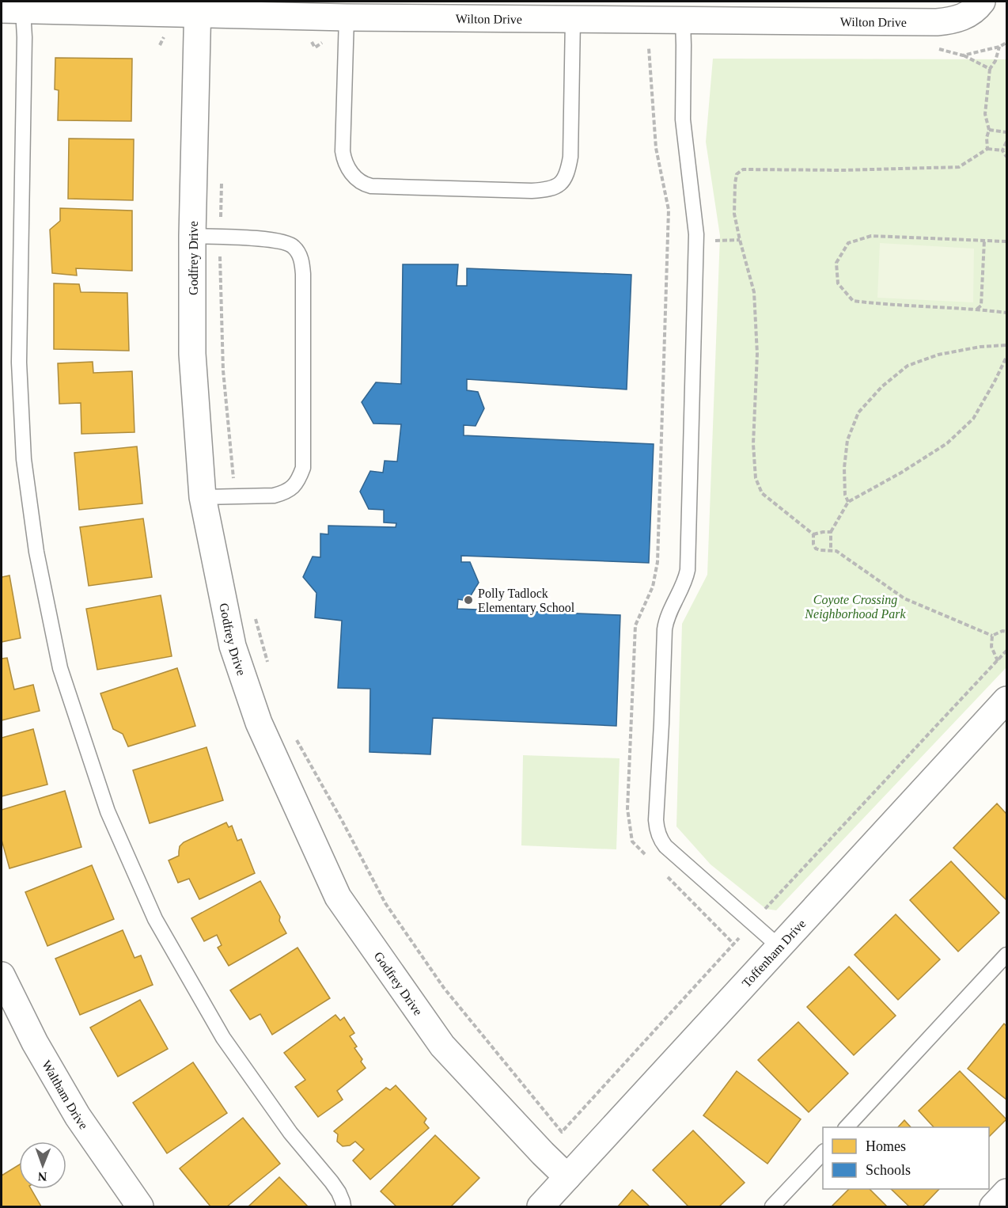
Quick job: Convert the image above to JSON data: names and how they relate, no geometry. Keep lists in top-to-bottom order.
{
  "streets": {
    "street": [
      "Wilton Drive",
      "Godfrey Drive",
      "Toffenham Drive",
      "Waltham Drive"
    ]
  },
  "crossings": [
    ["Wilton Drive", "Godfrey Drive"],
    ["Godfrey Drive", "Toffenham Drive"]
  ],
  "parks": ["Coyote Crossing Neighborhood Park"],
  "places": ["Polly Tadlock Elementary School"],
  "legend": ["Homes", "Schools"],
  "north": "bottom"
}
